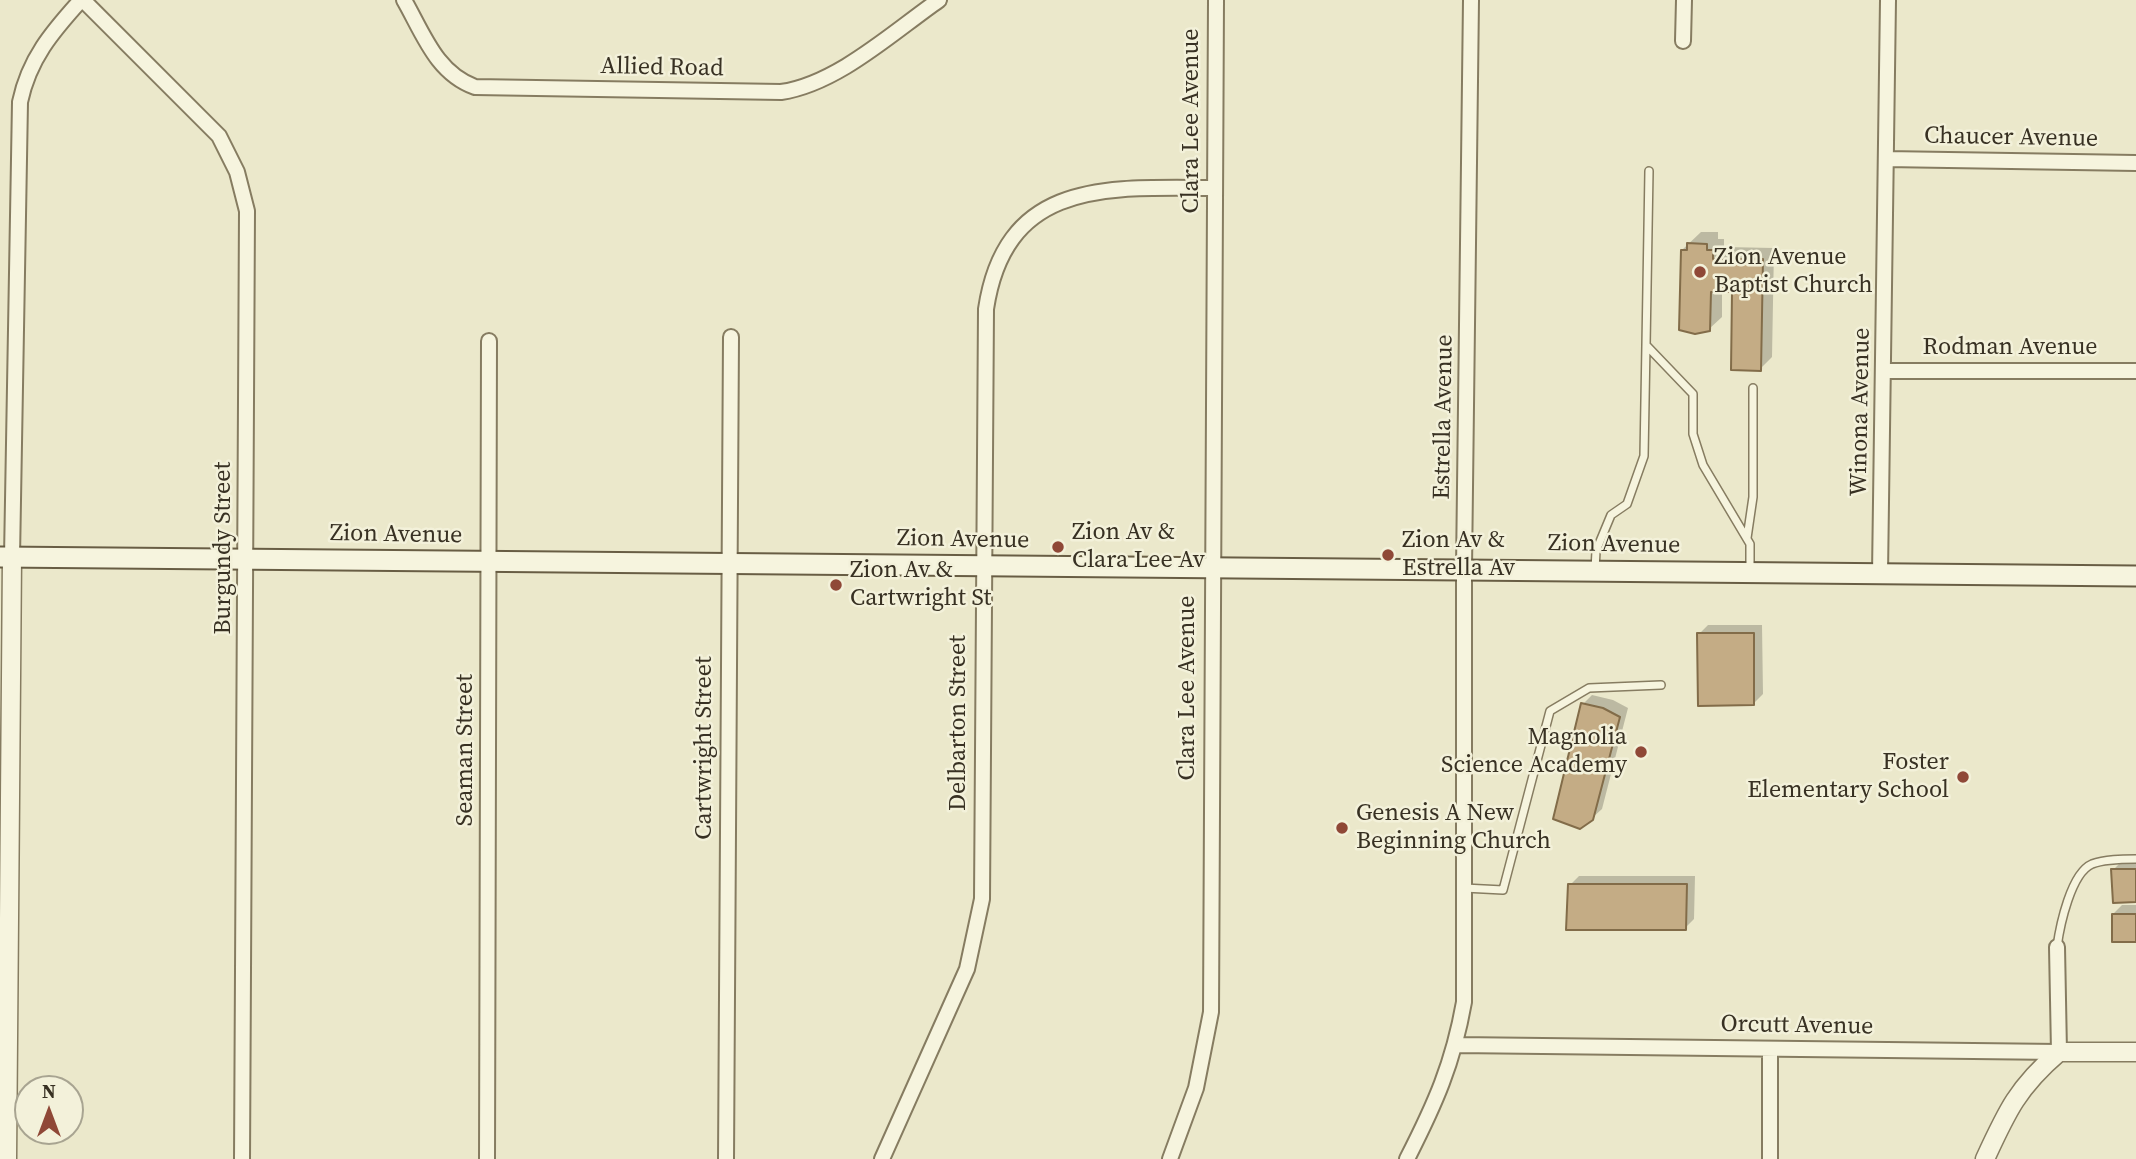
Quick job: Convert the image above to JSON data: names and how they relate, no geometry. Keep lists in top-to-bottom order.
{
  "streets": {
    "main road": ["Zion Avenue"],
    "street": [
      "Allied Road",
      "Clara Lee Avenue",
      "Chaucer Avenue",
      "Rodman Avenue",
      "Winona Avenue",
      "Estrella Avenue",
      "Burgundy Street",
      "Delbarton Street",
      "Cartwright Street",
      "Seaman Street",
      "Orcutt Avenue"
    ]
  },
  "crossings": [
    ["Clara Lee Avenue", "Zion Avenue"],
    ["Clara Lee Avenue", "Delbarton Street"],
    ["Chaucer Avenue", "Winona Avenue"],
    ["Rodman Avenue", "Winona Avenue"],
    ["Winona Avenue", "Zion Avenue"],
    ["Estrella Avenue", "Zion Avenue"],
    ["Estrella Avenue", "Orcutt Avenue"],
    ["Zion Avenue", "Burgundy Street"],
    ["Zion Avenue", "Delbarton Street"],
    ["Zion Avenue", "Cartwright Street"],
    ["Zion Avenue", "Seaman Street"]
  ],
  "places": [
    "Zion Avenue Baptist Church",
    "Zion Av & Clara Lee Av",
    "Zion Av & Estrella Av",
    "Zion Av & Cartwright St",
    "Magnolia Science Academy",
    "Foster Elementary School",
    "Genesis A New Beginning Church"
  ],
  "north": "top"
}
